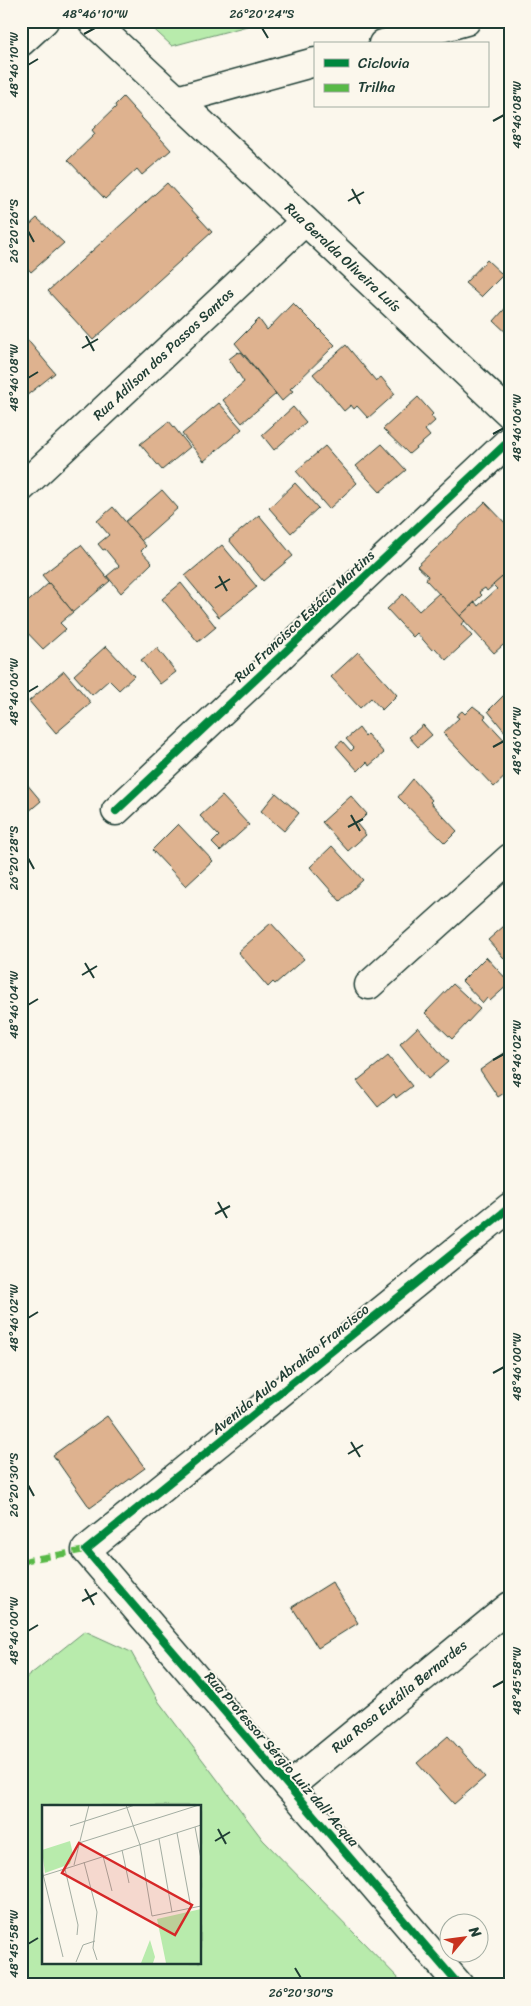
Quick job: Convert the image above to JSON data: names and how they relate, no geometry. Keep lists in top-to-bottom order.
{
  "streets": {
    "street": [
      "Rua Geralda Oliveira Luís",
      "Rua Adilson dos Passos Santos",
      "Rua Francisco Estácio Martins",
      "Avenida Aulo Abrahão Francisco",
      "Rua Rosa Eutália Bernardes",
      "Rua Professor Sérgio Luiz dall'Acqua"
    ]
  },
  "crossings": [
    ["Rua Geralda Oliveira Luís", "Rua Adilson dos Passos Santos"],
    ["Avenida Aulo Abrahão Francisco", "Rua Professor Sérgio Luiz dall'Acqua"],
    ["Rua Rosa Eutália Bernardes", "Rua Professor Sérgio Luiz dall'Acqua"]
  ],
  "legend": ["Ciclovia", "Trilha"],
  "north": "top right",
  "coordinates": [
    "48°46'10\"W",
    "26°20'24\"S",
    "48°46'08\"W",
    "26°20'26\"S",
    "48°46'06\"W",
    "48°46'04\"W",
    "26°20'28\"S",
    "48°46'02\"W",
    "48°46'00\"W",
    "26°20'30\"S",
    "48°45'58\"W"
  ]
}
